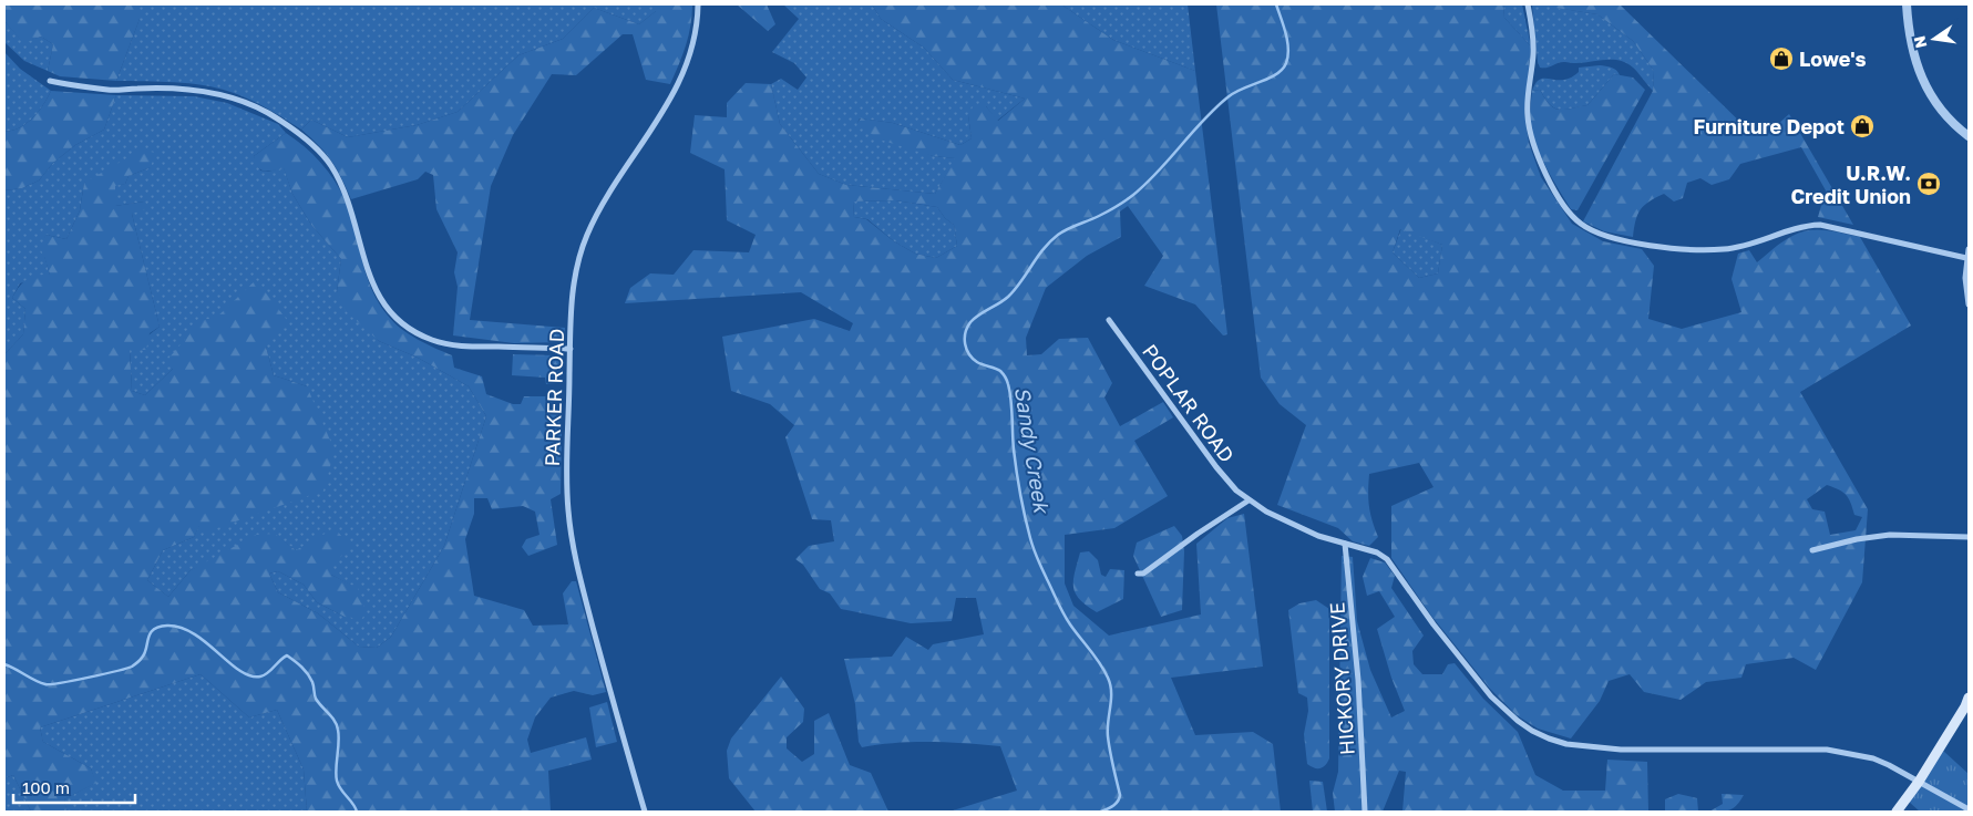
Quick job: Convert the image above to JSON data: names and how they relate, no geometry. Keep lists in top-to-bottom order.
{
  "streets": {
    "street": ["PARKER ROAD", "POPLAR ROAD", "HICKORY DRIVE"]
  },
  "crossings": [
    ["POPLAR ROAD", "HICKORY DRIVE"]
  ],
  "water": ["Sandy Creek"],
  "places": {
    "shop": ["Lowe's", "Furniture Depot"],
    "bank": ["U.R.W. Credit Union"]
  },
  "scale_bar": "100 m",
  "north": "left"
}
